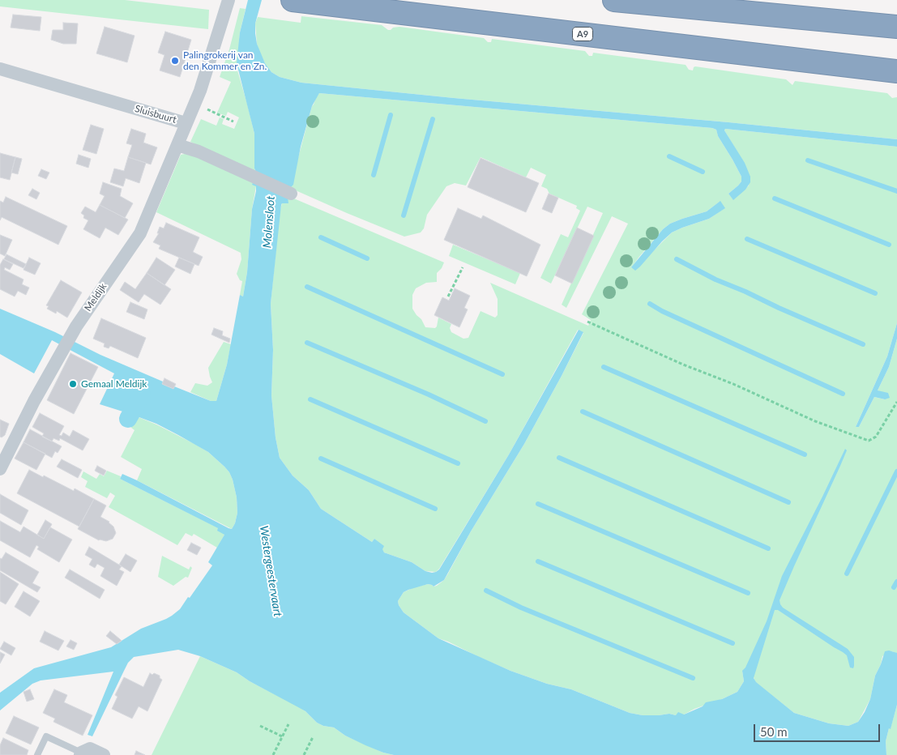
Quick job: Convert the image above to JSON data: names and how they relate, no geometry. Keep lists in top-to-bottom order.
{
  "streets": {
    "highway": ["A9"],
    "street": ["Sluisbuurt", "Meldijk"]
  },
  "crossings": [
    ["Sluisbuurt", "Meldijk"]
  ],
  "water": ["Molensloot", "Westergeestervaart"],
  "places": ["Palingrokerij van den Kommer en Zn.", "Gemaal Meldijk"],
  "scale_bar": "50 m"
}
